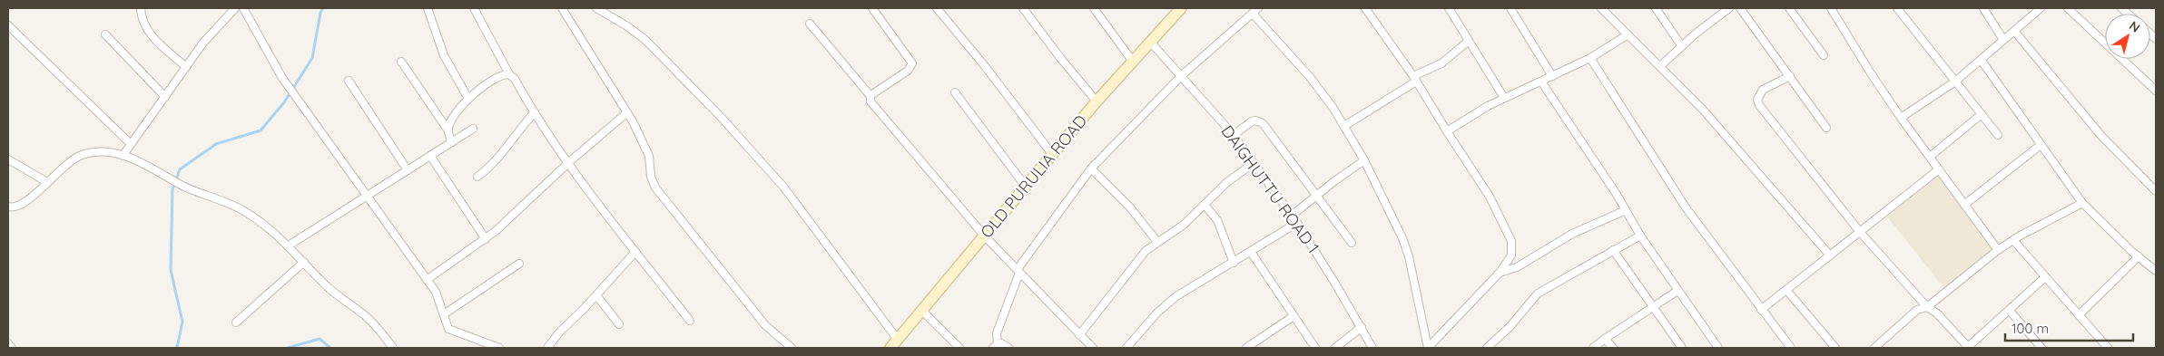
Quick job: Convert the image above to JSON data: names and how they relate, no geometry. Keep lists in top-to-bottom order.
{
  "streets": {
    "main road": ["OLD PURULIA ROAD"],
    "street": ["DAIGHUTTU ROAD 1"]
  },
  "crossings": [
    ["OLD PURULIA ROAD", "DAIGHUTTU ROAD 1"]
  ],
  "scale_bar": "100 m",
  "north": "top right"
}
